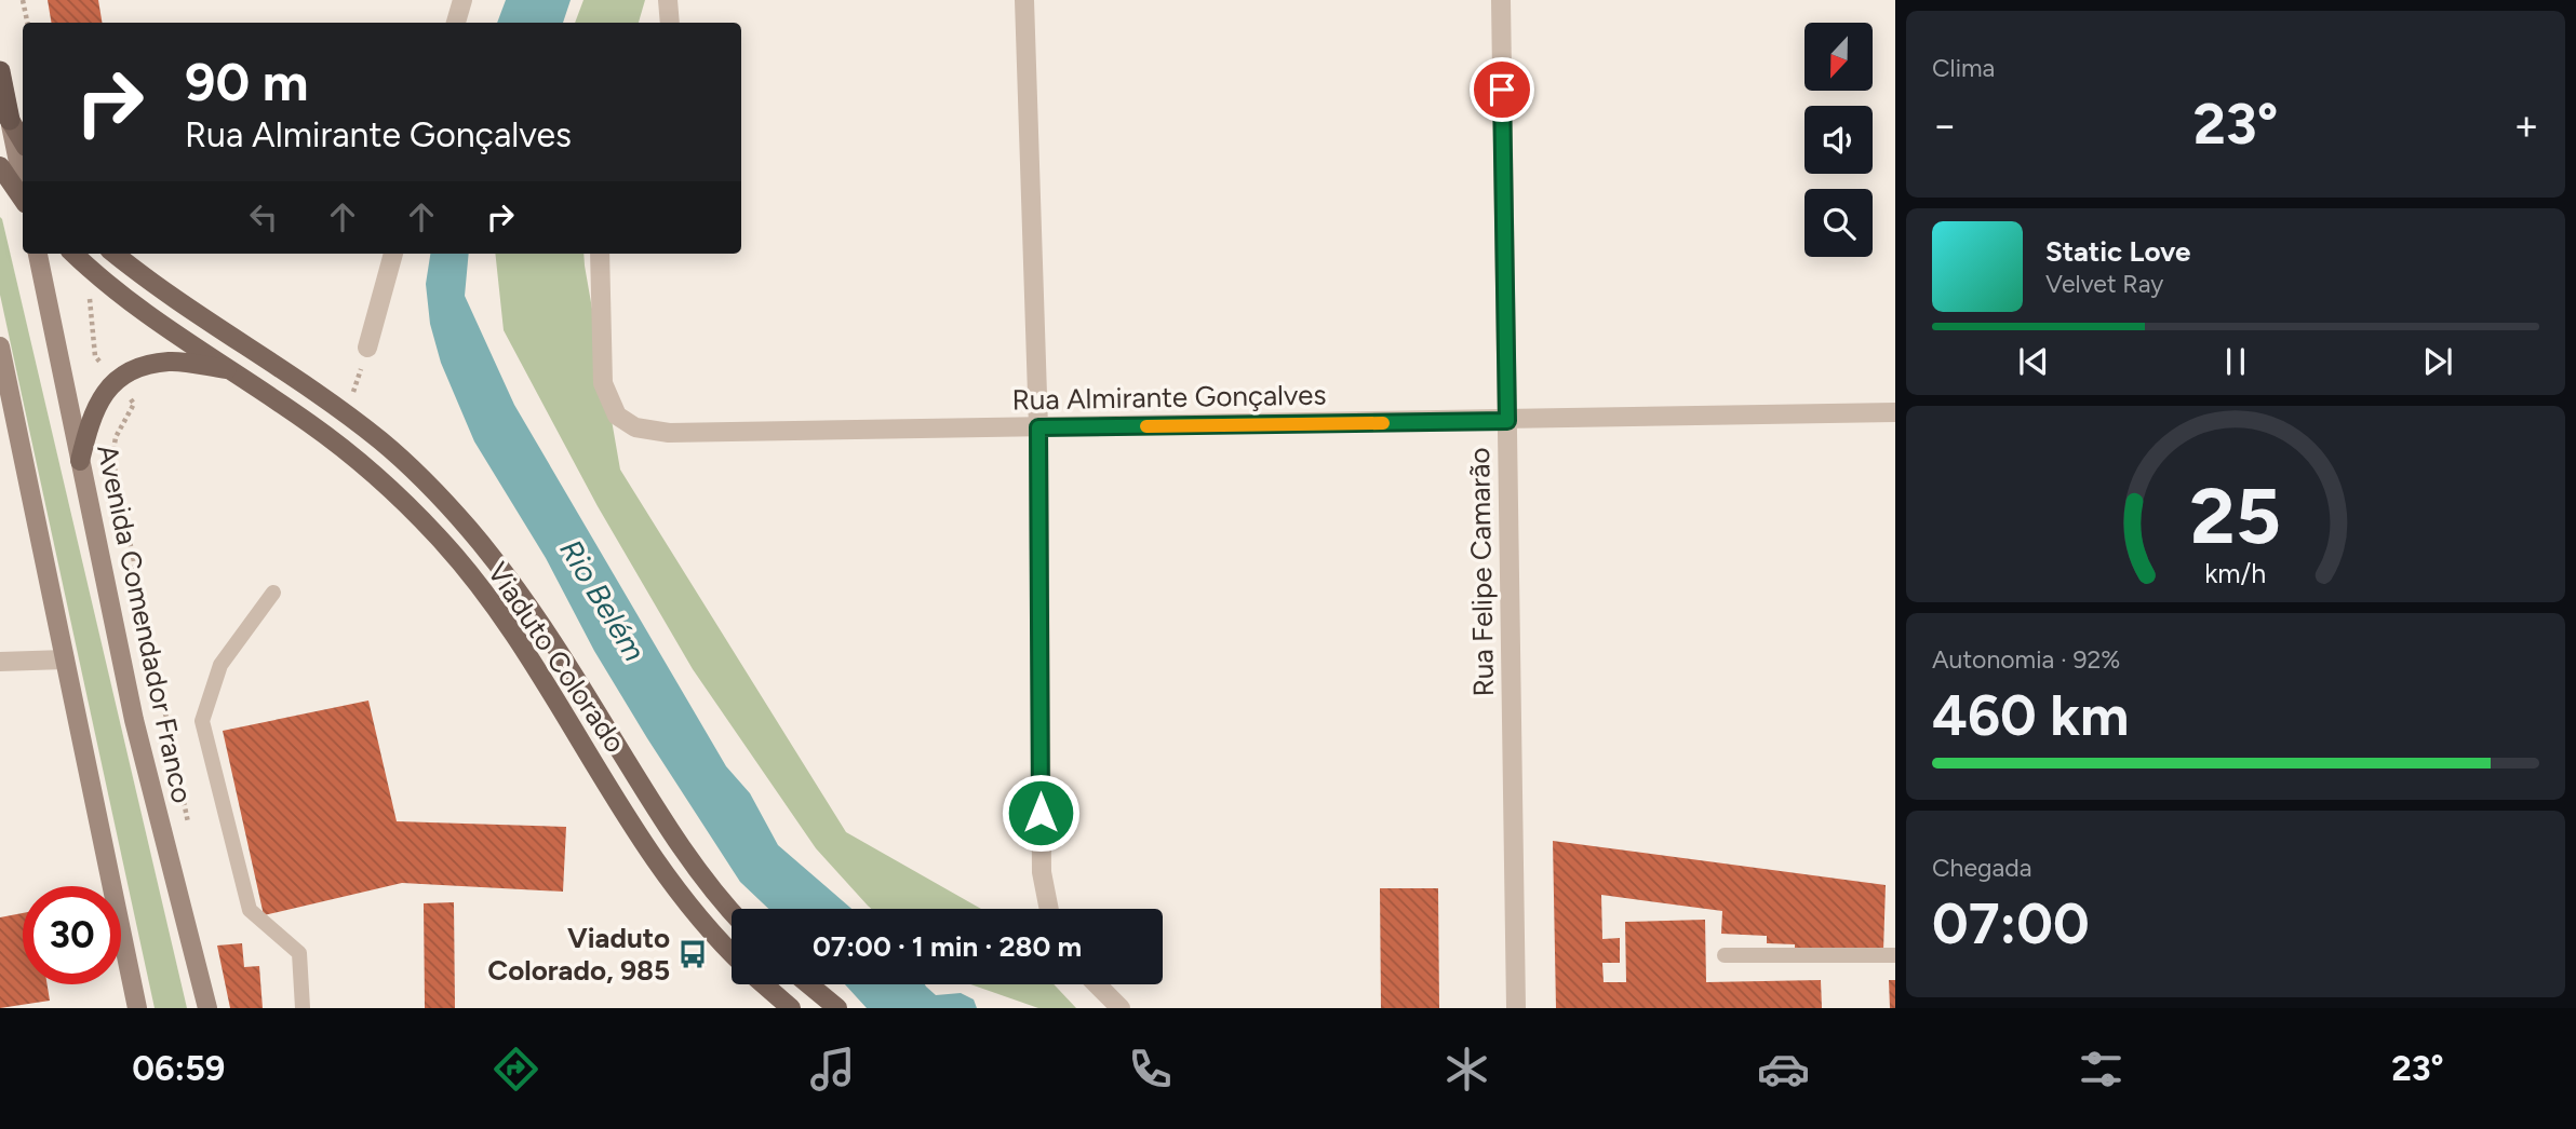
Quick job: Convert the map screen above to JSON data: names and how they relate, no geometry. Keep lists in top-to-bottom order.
{
  "streets": {
    "main road": ["Avenida Comendador Franco", "Viaduto Colorado"],
    "street": ["Rua Almirante Gonçalves", "Rua Felipe Camarão"]
  },
  "crossings": [
    ["Rua Almirante Gonçalves", "Rua Felipe Camarão"]
  ],
  "water": ["Rio Belém"],
  "places": {
    "bus stop": ["Viaduto Colorado, 985"]
  },
  "north": "bottom",
  "page": {
    "tile": [
      "Clima",
      ["Autonomia · 92%", "460 km"],
      ["Chegada", "07:00"]
    ],
    "turn": ["90 m", "Rua Almirante Gonçalves"],
    "heat": ["−", "23°", "+"],
    "song": ["Static Love", "Velvet Ray"],
    "limit": "30",
    "trip": "07:00 · 1 min · 280 m",
    "tabs": ["06:59", "23°"],
    "gauge": ["25", "km/h"]
  }
}
